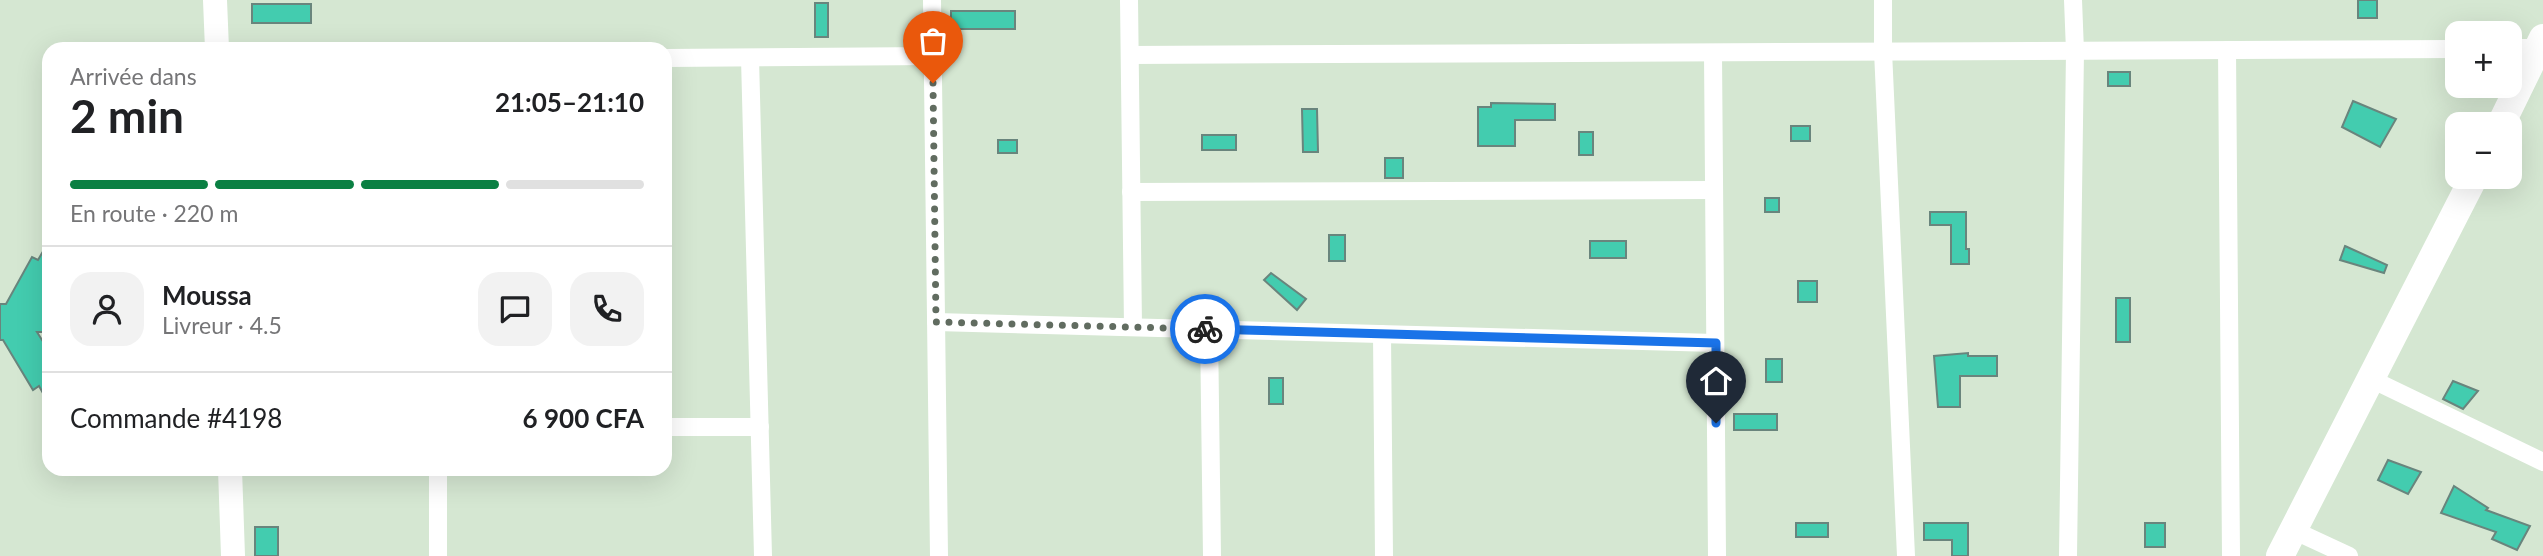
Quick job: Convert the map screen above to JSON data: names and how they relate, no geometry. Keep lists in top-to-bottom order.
{
  "page": {
    "map_buttons": ["+", "−"],
    "heading": ["2 min", "Arrivée dans", "21:05–21:10"],
    "panel": [
      "Moussa",
      "Livreur · 4.5",
      "Commande #4198",
      "6 900 CFA"
    ],
    "bar": "En route · 220 m"
  }
}
